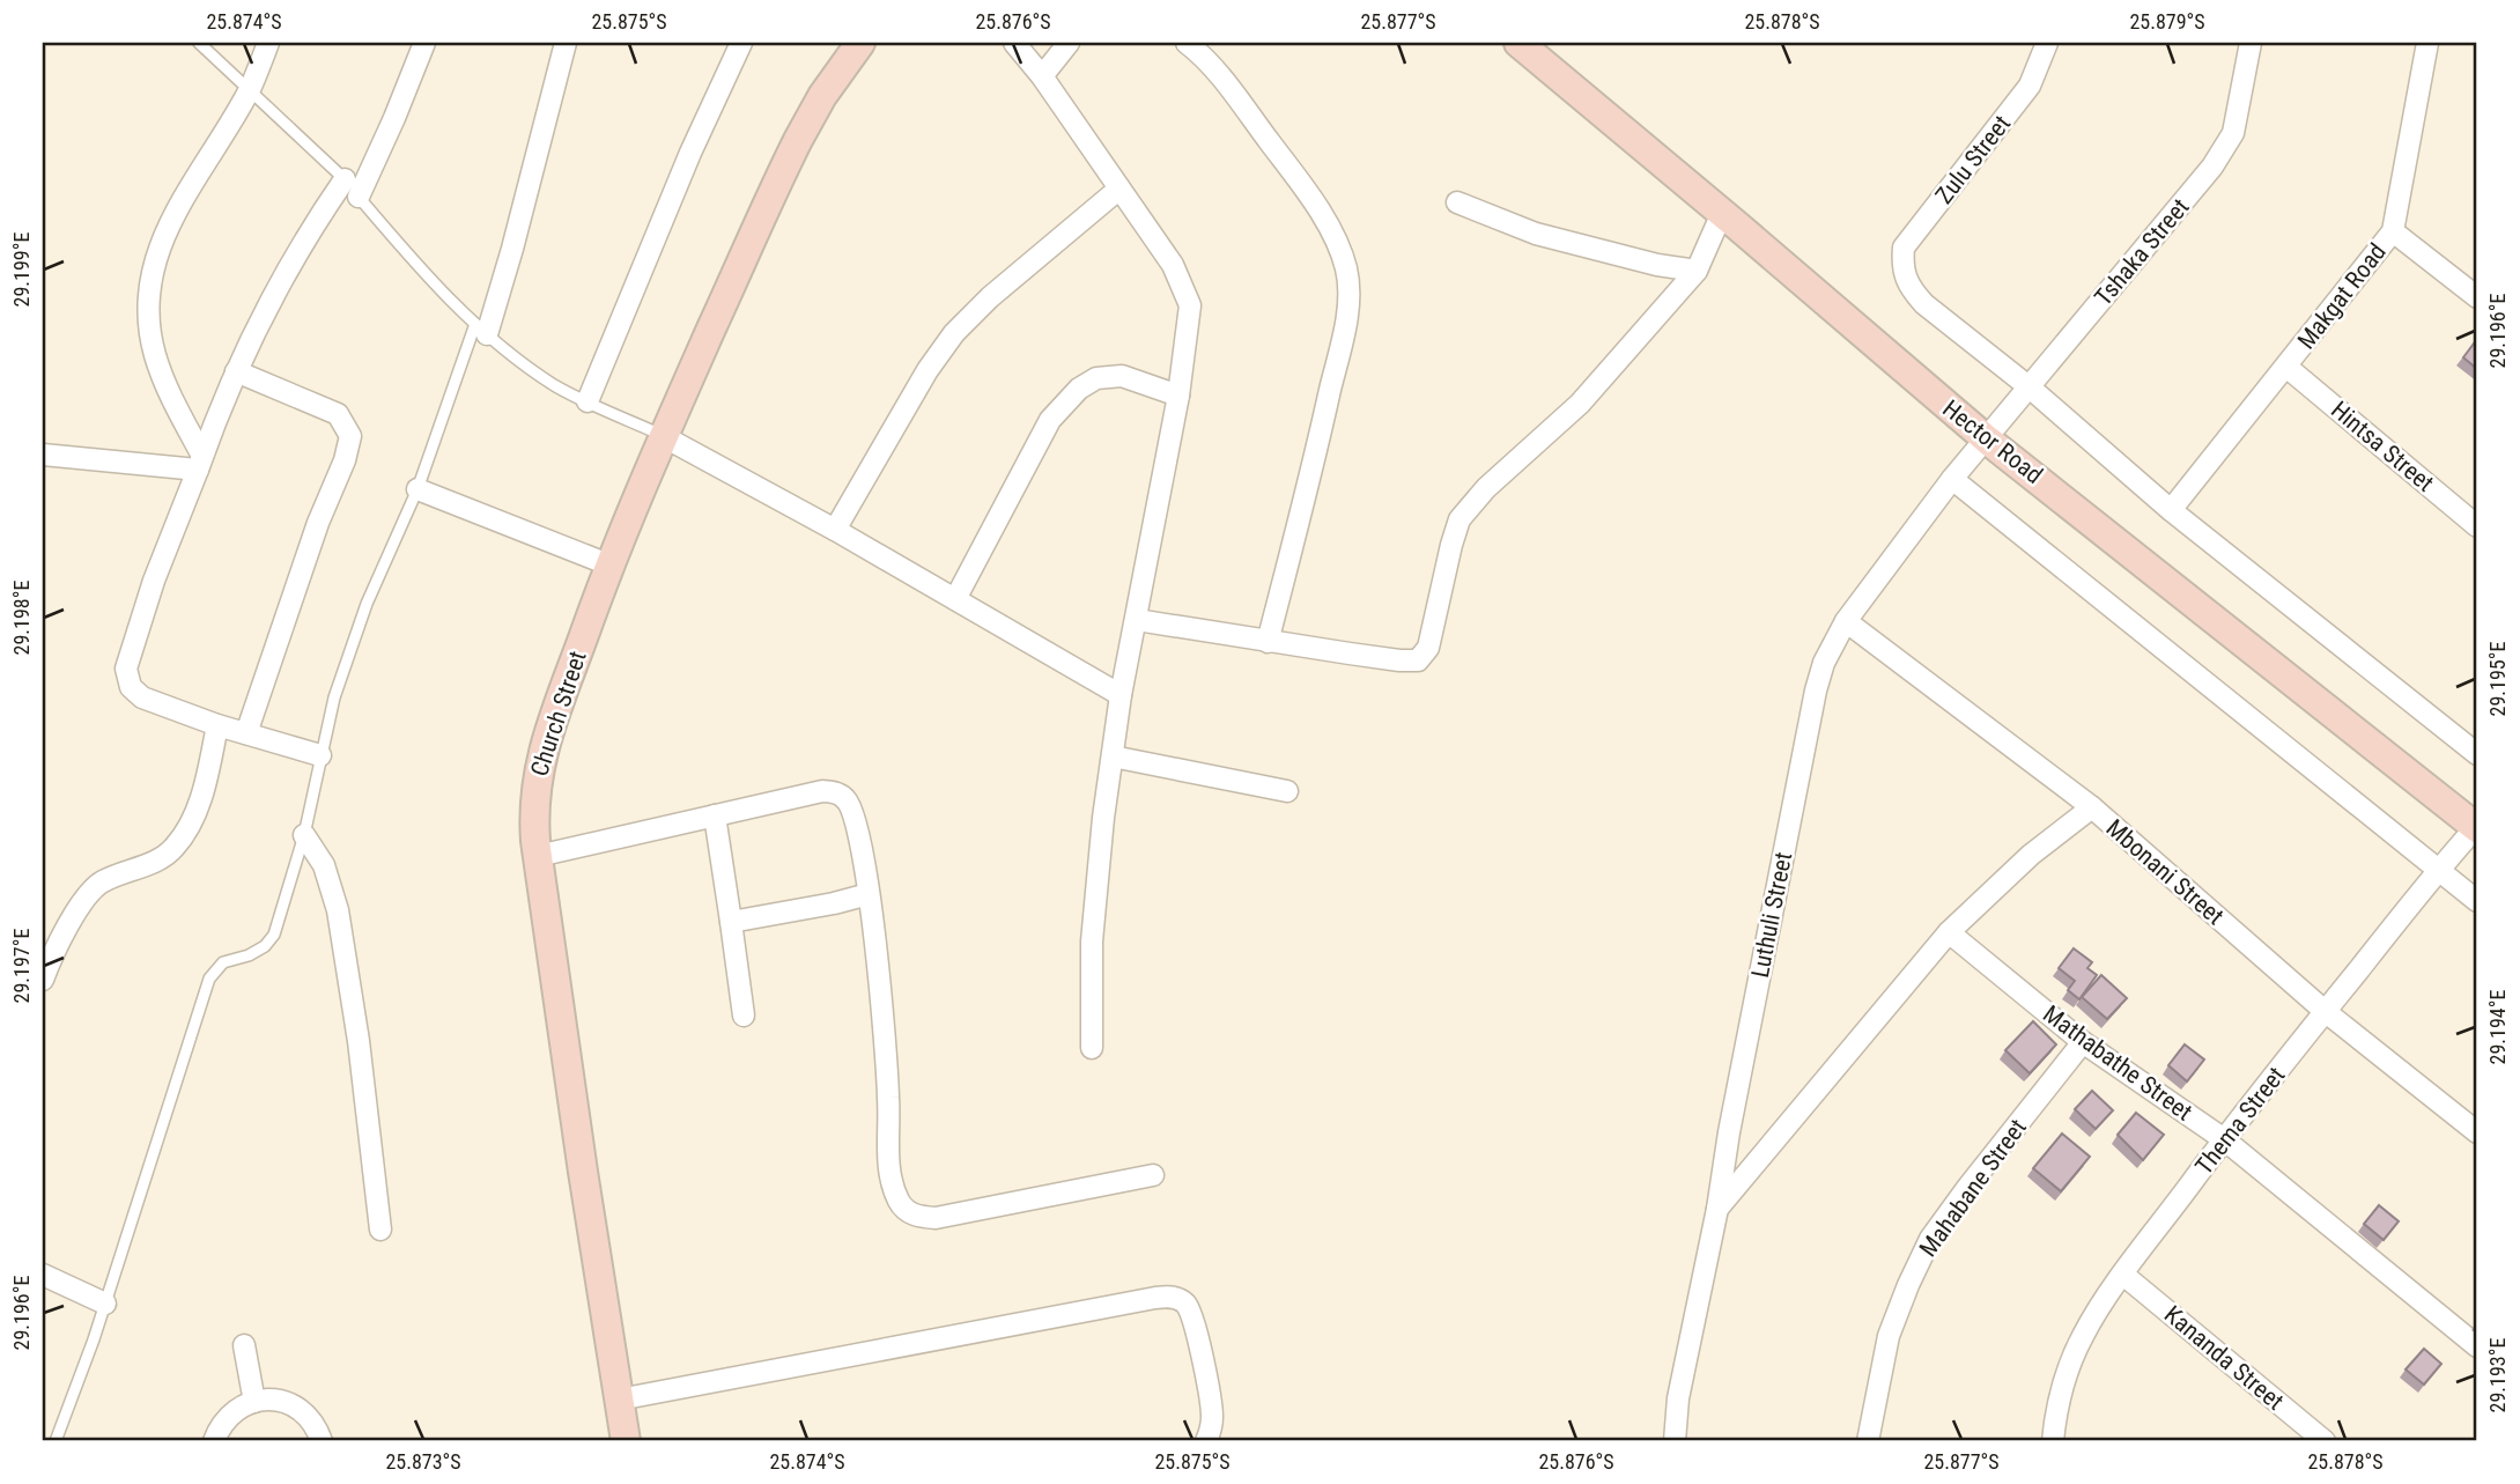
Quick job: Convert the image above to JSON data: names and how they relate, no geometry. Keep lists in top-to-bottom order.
{
  "streets": {
    "street": [
      "Zulu Street",
      "Tshaka Street",
      "Makgat Road",
      "Hector Road",
      "Hintsa Street",
      "Church Street",
      "Mbonani Street",
      "Luthuli Street",
      "Mathabathe Street",
      "Thema Street",
      "Mahabane Street",
      "Kananda Street"
    ]
  },
  "crossings": [
    ["Zulu Street", "Tshaka Street"],
    ["Tshaka Street", "Hector Road"],
    ["Tshaka Street", "Luthuli Street"],
    ["Makgat Road", "Hintsa Street"],
    ["Hector Road", "Luthuli Street"],
    ["Hector Road", "Thema Street"],
    ["Mbonani Street", "Luthuli Street"],
    ["Mbonani Street", "Thema Street"],
    ["Mathabathe Street", "Thema Street"],
    ["Mathabathe Street", "Mahabane Street"],
    ["Thema Street", "Kananda Street"]
  ],
  "coordinates": [
    "25.874°S",
    "25.875°S",
    "25.876°S",
    "25.877°S",
    "25.878°S",
    "25.879°S",
    "29.199°E",
    "29.196°E",
    "29.198°E",
    "29.195°E",
    "29.197°E",
    "29.194°E",
    "29.193°E",
    "25.873°S"
  ]
}
